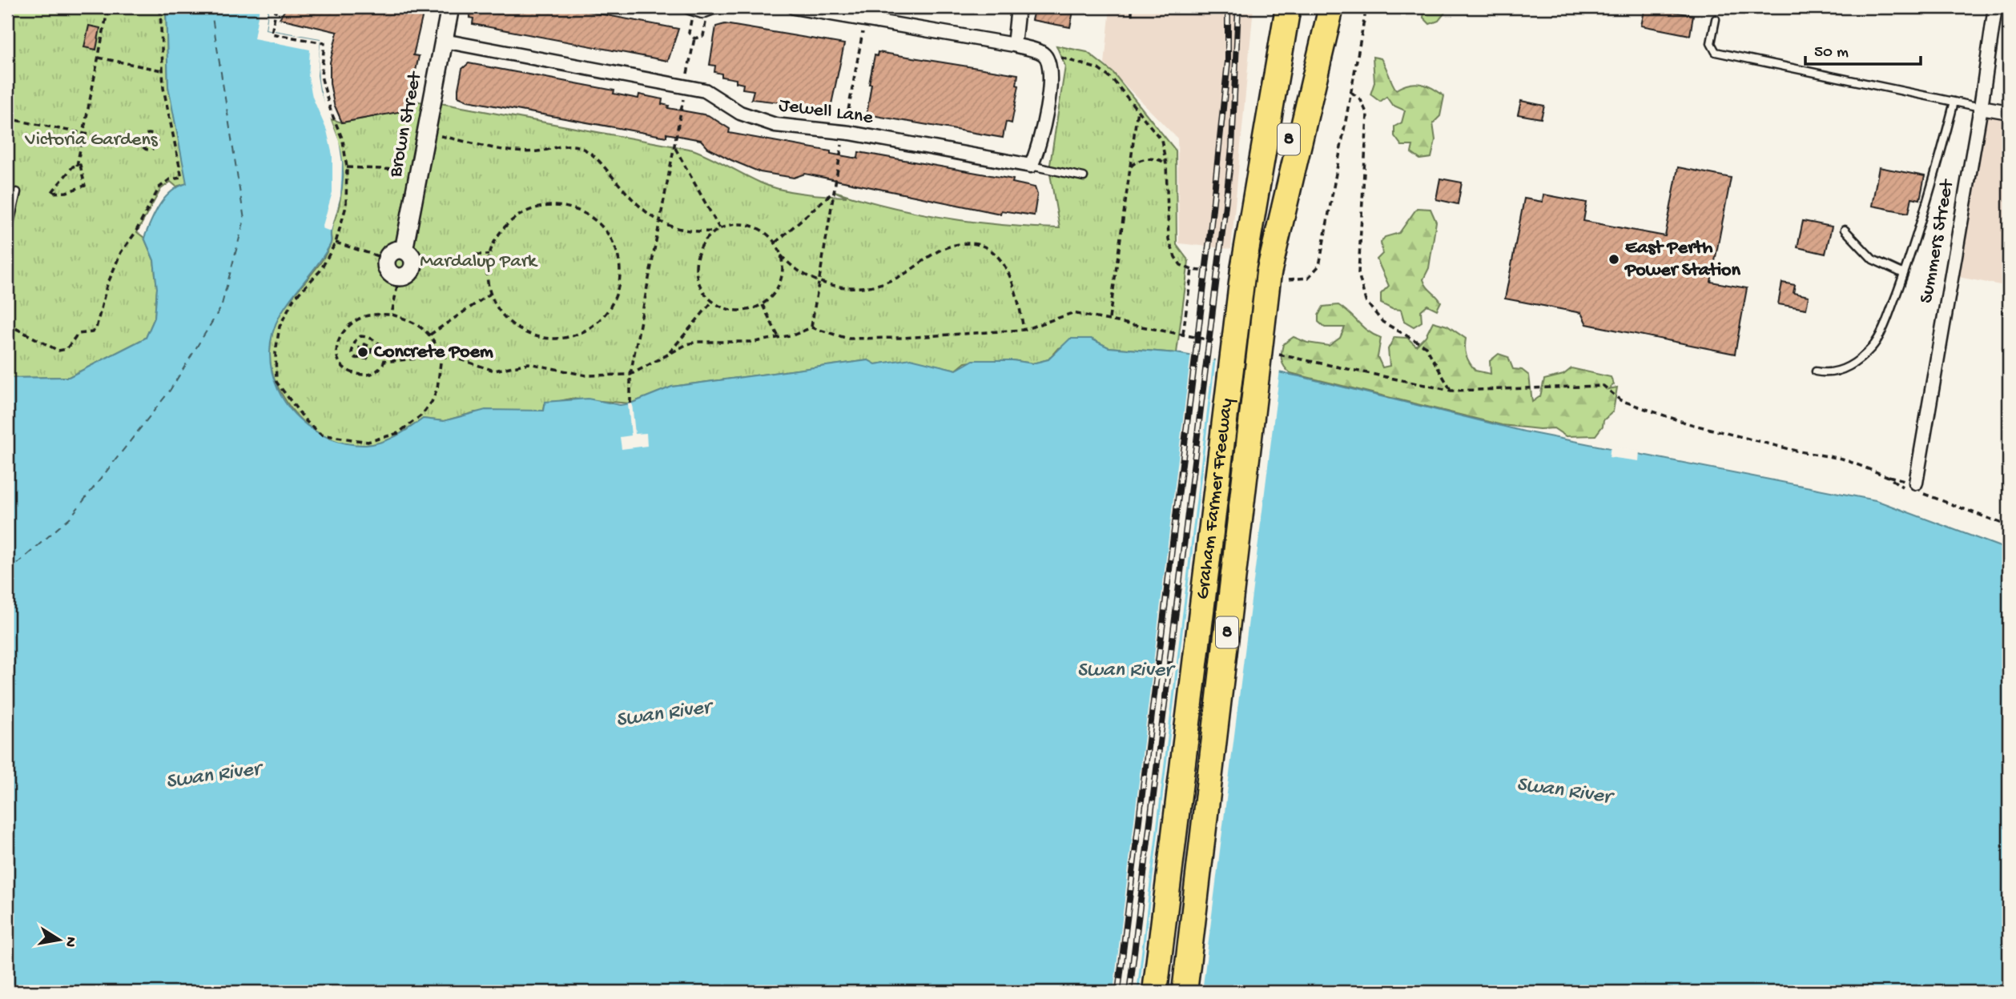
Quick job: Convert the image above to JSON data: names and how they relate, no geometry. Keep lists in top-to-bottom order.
{
  "streets": {
    "highway": ["8", "Graham Farmer Freeway"],
    "street": ["Jewell Lane", "Brown Street", "Summers Street"]
  },
  "crossings": [
    ["Jewell Lane", "Brown Street"]
  ],
  "water": ["Swan River"],
  "parks": ["Victoria Gardens", "Mardalup Park"],
  "places": ["East Perth Power Station", "Concrete Poem"],
  "scale_bar": "50 m",
  "north": "right"
}
